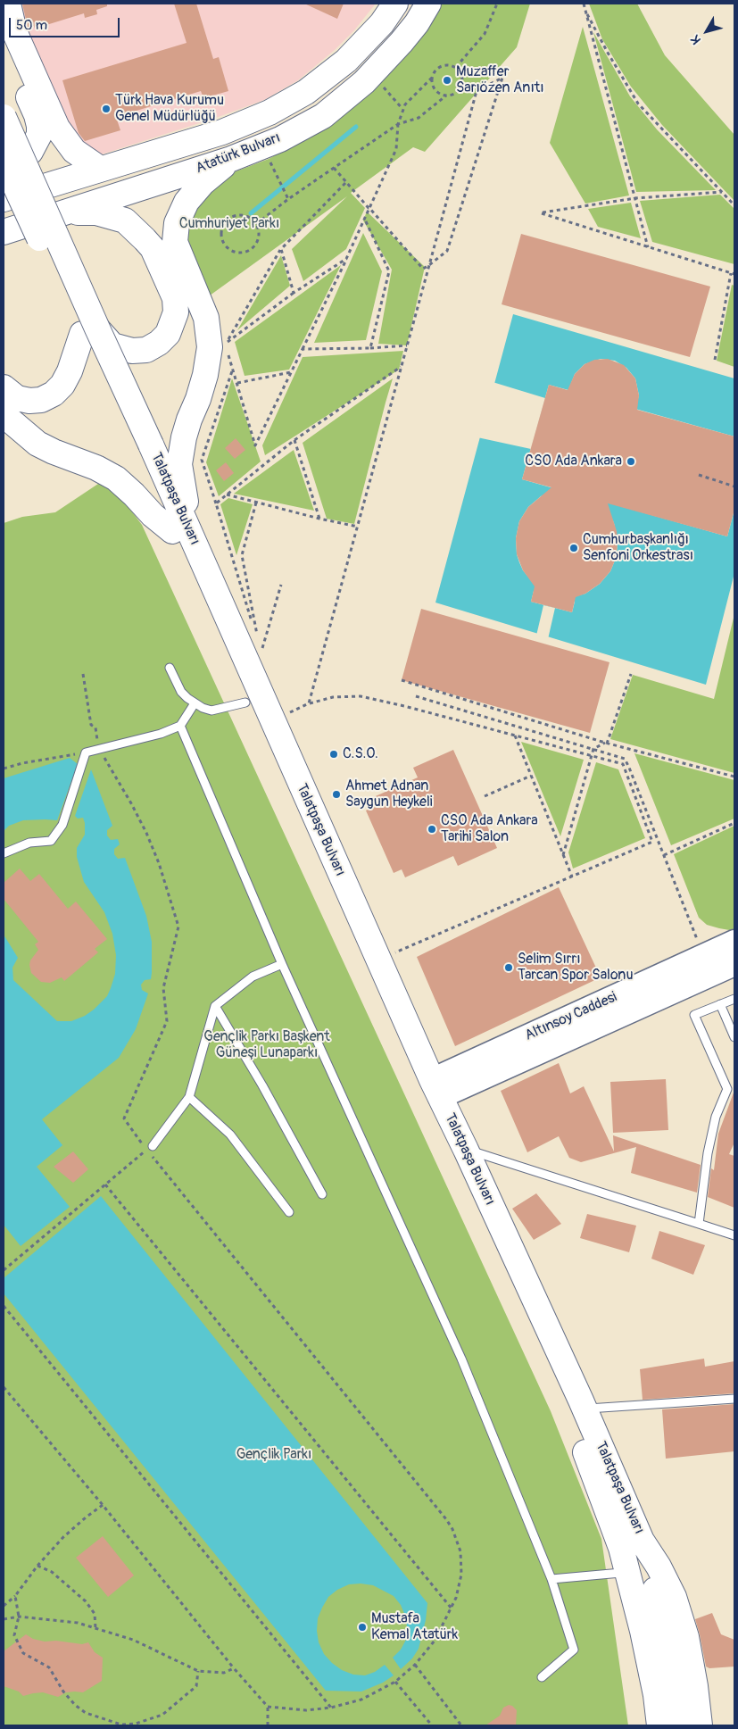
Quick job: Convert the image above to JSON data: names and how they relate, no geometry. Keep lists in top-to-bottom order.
{
  "streets": {
    "main road": ["Atatürk Bulvarı", "Talatpaşa Bulvarı"],
    "street": ["Altınsoy Caddesi"]
  },
  "crossings": [
    ["Talatpaşa Bulvarı", "Altınsoy Caddesi"]
  ],
  "parks": ["Cumhuriyet Parkı", "Gençlik Parkı Başkent Güneşi Lunaparkı", "Gençlik Parkı"],
  "places": [
    "Muzaffer Sarıözen Anıtı",
    "Türk Hava Kurumu Genel Müdürlüğü",
    "CSO Ada Ankara",
    "Cumhurbaşkanlığı Senfoni Orkestrası",
    "C.S.O.",
    "Ahmet Adnan Saygun Heykeli",
    "CSO Ada Ankara Tarihi Salon",
    "Selim Sırrı Tarcan Spor Salonu",
    "Mustafa Kemal Atatürk"
  ],
  "scale_bar": "50 m",
  "north": "bottom left"
}
